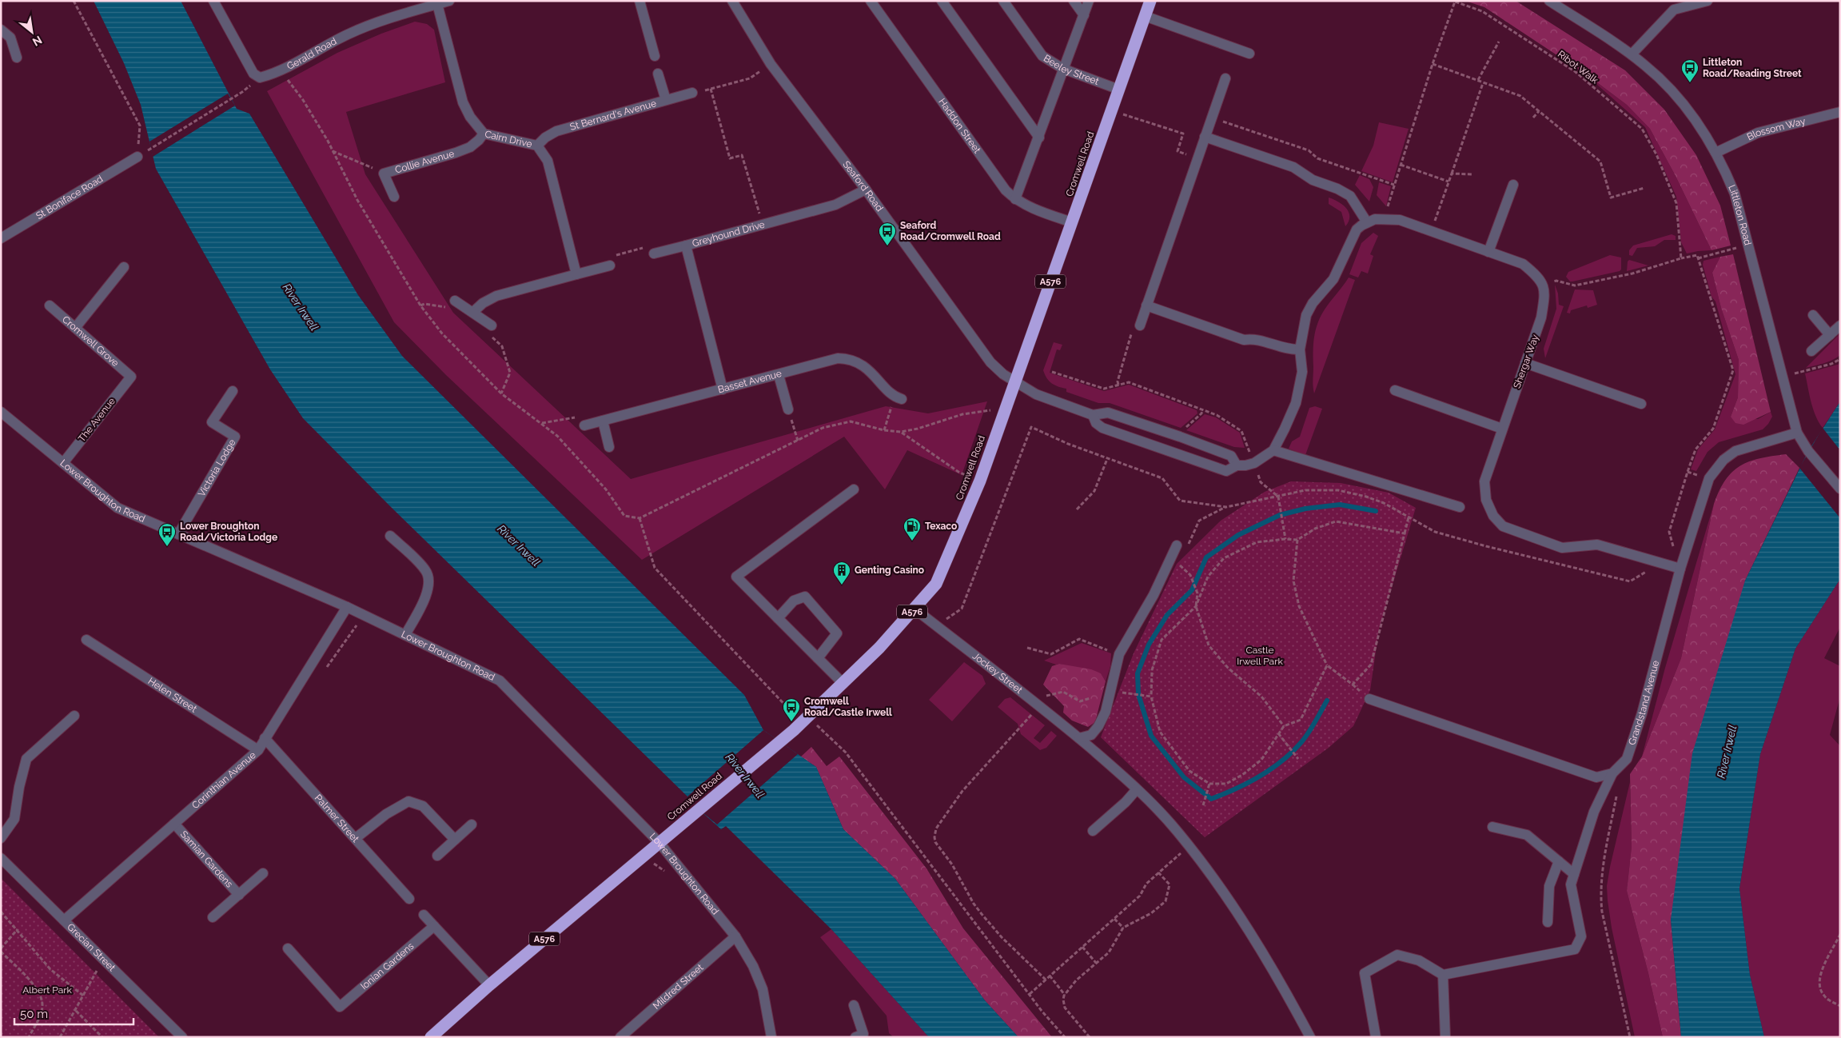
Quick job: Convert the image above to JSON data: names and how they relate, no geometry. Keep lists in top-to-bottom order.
{
  "streets": {
    "highway": ["Cromwell Road", "A576"],
    "street": [
      "Gerald Road",
      "Beeley Street",
      "St Bernard's Avenue",
      "Haddon Street",
      "Blossom Way",
      "Cairn Drive",
      "Collie Avenue",
      "Seaford Road",
      "St Boniface Road",
      "Littleton Road",
      "Greyhound Drive",
      "Cromwell Grove",
      "Shergar Way",
      "Basset Avenue",
      "The Avenue",
      "Victoria Lodge",
      "Lower Broughton Road",
      "Jockey Street",
      "Helen Street",
      "Grandstand Avenue",
      "Corinthian Avenue",
      "Palmer Street",
      "Samian Gardens",
      "Grecian Street",
      "Ionian Gardens",
      "Mildred Street"
    ],
    "path": ["Ribot Walk"]
  },
  "crossings": [
    ["Gerald Road", "Cairn Drive"],
    ["Beeley Street", "Cromwell Road"],
    ["St Bernard's Avenue", "Cairn Drive"],
    ["Haddon Street", "Cromwell Road"],
    ["Blossom Way", "Littleton Road"],
    ["Cairn Drive", "Collie Avenue"],
    ["Cromwell Road", "Seaford Road"],
    ["Cromwell Road", "A576"],
    ["Cromwell Road", "Lower Broughton Road"],
    ["Cromwell Road", "Jockey Street"],
    ["Seaford Road", "Greyhound Drive"],
    ["Littleton Road", "Grandstand Avenue"],
    ["Greyhound Drive", "Basset Avenue"],
    ["A576", "Lower Broughton Road"],
    ["Cromwell Grove", "The Avenue"],
    ["Shergar Way", "Grandstand Avenue"],
    ["The Avenue", "Lower Broughton Road"],
    ["Victoria Lodge", "Lower Broughton Road"],
    ["Lower Broughton Road", "Corinthian Avenue"],
    ["Lower Broughton Road", "Mildred Street"],
    ["Helen Street", "Corinthian Avenue"],
    ["Corinthian Avenue", "Palmer Street"],
    ["Corinthian Avenue", "Samian Gardens"],
    ["Corinthian Avenue", "Grecian Street"]
  ],
  "water": ["River Irwell"],
  "parks": ["Castle Irwell Park", "Albert Park"],
  "places": {
    "bus stop": [
      "Littleton Road/Reading Street",
      "Seaford Road/Cromwell Road",
      "Lower Broughton Road/Victoria Lodge",
      "Cromwell Road/Castle Irwell"
    ],
    "fuel station": ["Texaco"],
    "building": ["Genting Casino"]
  },
  "scale_bar": "50 m",
  "north": "bottom right"
}
